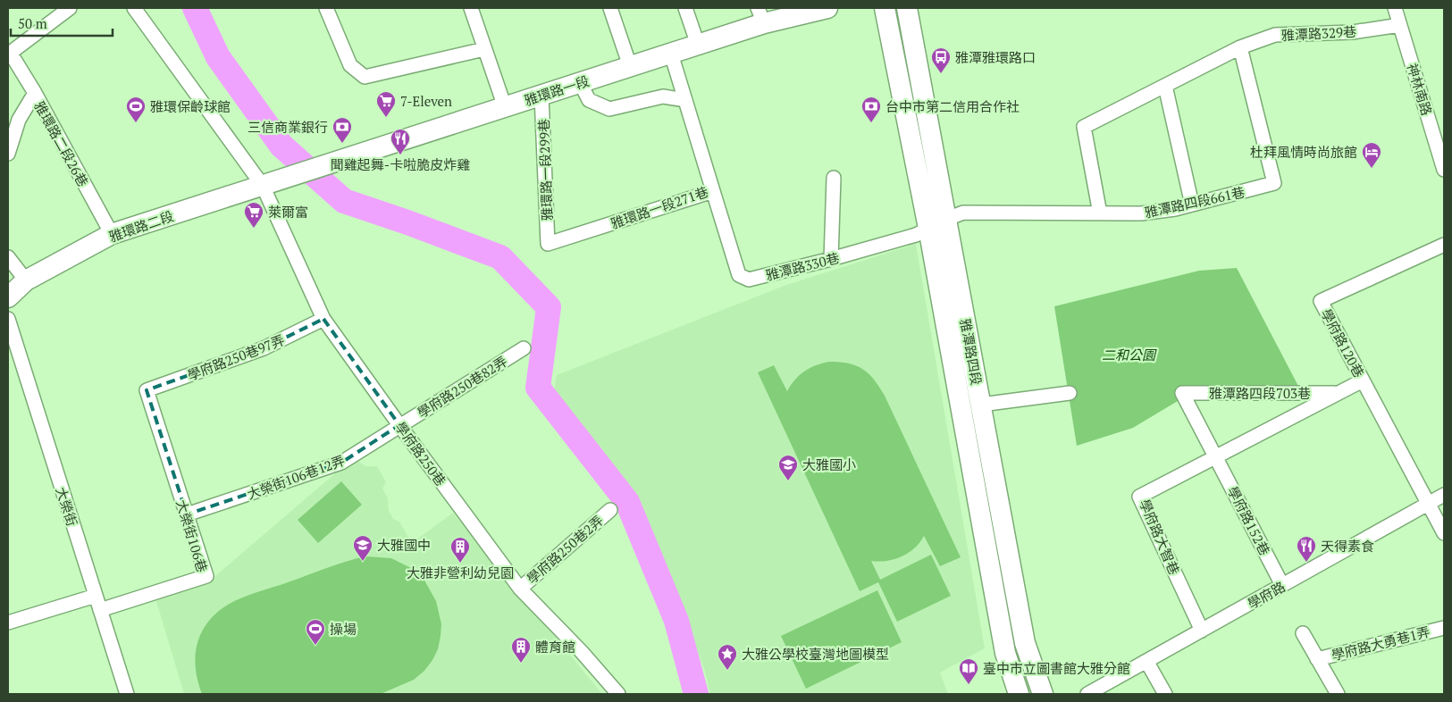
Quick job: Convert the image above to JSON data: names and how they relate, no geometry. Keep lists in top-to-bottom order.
{
  "streets": {
    "street": [
      "雅潭路329巷",
      "神林南路",
      "雅環路一段",
      "雅環路二段26巷",
      "雅環路一段299巷",
      "雅潭路四段661巷",
      "雅環路一段271巷",
      "雅環路二段",
      "雅潭路330巷",
      "學府路120巷",
      "雅潭路四段",
      "學府路250巷97弄",
      "學府路250巷82弄",
      "雅潭路四段703巷",
      "學府路250巷",
      "大榮街106巷12弄",
      "大榮街",
      "學府路152巷",
      "大榮街106巷",
      "學府路大智巷",
      "學府路250巷2弄",
      "學府路",
      "學府路大勇巷1弄"
    ]
  },
  "crossings": [
    ["雅潭路329巷", "神林南路"],
    ["雅潭路329巷", "雅潭路四段661巷"],
    ["雅環路一段", "雅環路一段299巷"],
    ["雅環路一段", "雅環路一段271巷"],
    ["雅環路一段", "雅環路二段"],
    ["雅環路二段26巷", "雅環路二段"],
    ["雅環路一段299巷", "雅環路一段271巷"],
    ["雅潭路四段661巷", "雅潭路330巷"],
    ["雅潭路四段661巷", "雅潭路四段"],
    ["雅環路一段271巷", "雅潭路330巷"],
    ["雅環路二段", "學府路250巷"],
    ["雅潭路330巷", "雅潭路四段"],
    ["學府路120巷", "學府路大智巷"],
    ["學府路120巷", "學府路"],
    ["學府路250巷97弄", "學府路250巷"],
    ["學府路250巷97弄", "大榮街106巷"],
    ["學府路250巷82弄", "學府路250巷"],
    ["學府路250巷82弄", "大榮街106巷12弄"],
    ["雅潭路四段703巷", "學府路152巷"],
    ["雅潭路四段703巷", "學府路大智巷"],
    ["學府路250巷", "大榮街106巷12弄"],
    ["學府路250巷", "學府路250巷2弄"],
    ["大榮街106巷12弄", "大榮街106巷"],
    ["大榮街", "大榮街106巷"],
    ["學府路152巷", "學府路大智巷"],
    ["學府路152巷", "學府路"],
    ["學府路大智巷", "學府路"]
  ],
  "parks": ["二和公園"],
  "places": {
    "bus stop": ["雅潭雅環路口"],
    "supermarket": ["7-Eleven", "萊爾富"],
    "sports": ["雅環保齡球館", "操場"],
    "bank": ["台中市第二信用合作社", "三信商業銀行"],
    "restaurant": ["聞雞起舞-卡啦脆皮炸雞", "天得素食"],
    "hotel": ["杜拜風情時尚旅館"],
    "school or university": ["大雅國小", "大雅國中"],
    "building": ["大雅非營利幼兒園", "體育館"],
    "place": ["大雅公學校臺灣地圖模型"],
    "library": ["臺中市立圖書館大雅分館"]
  },
  "scale_bar": "50 m"
}
